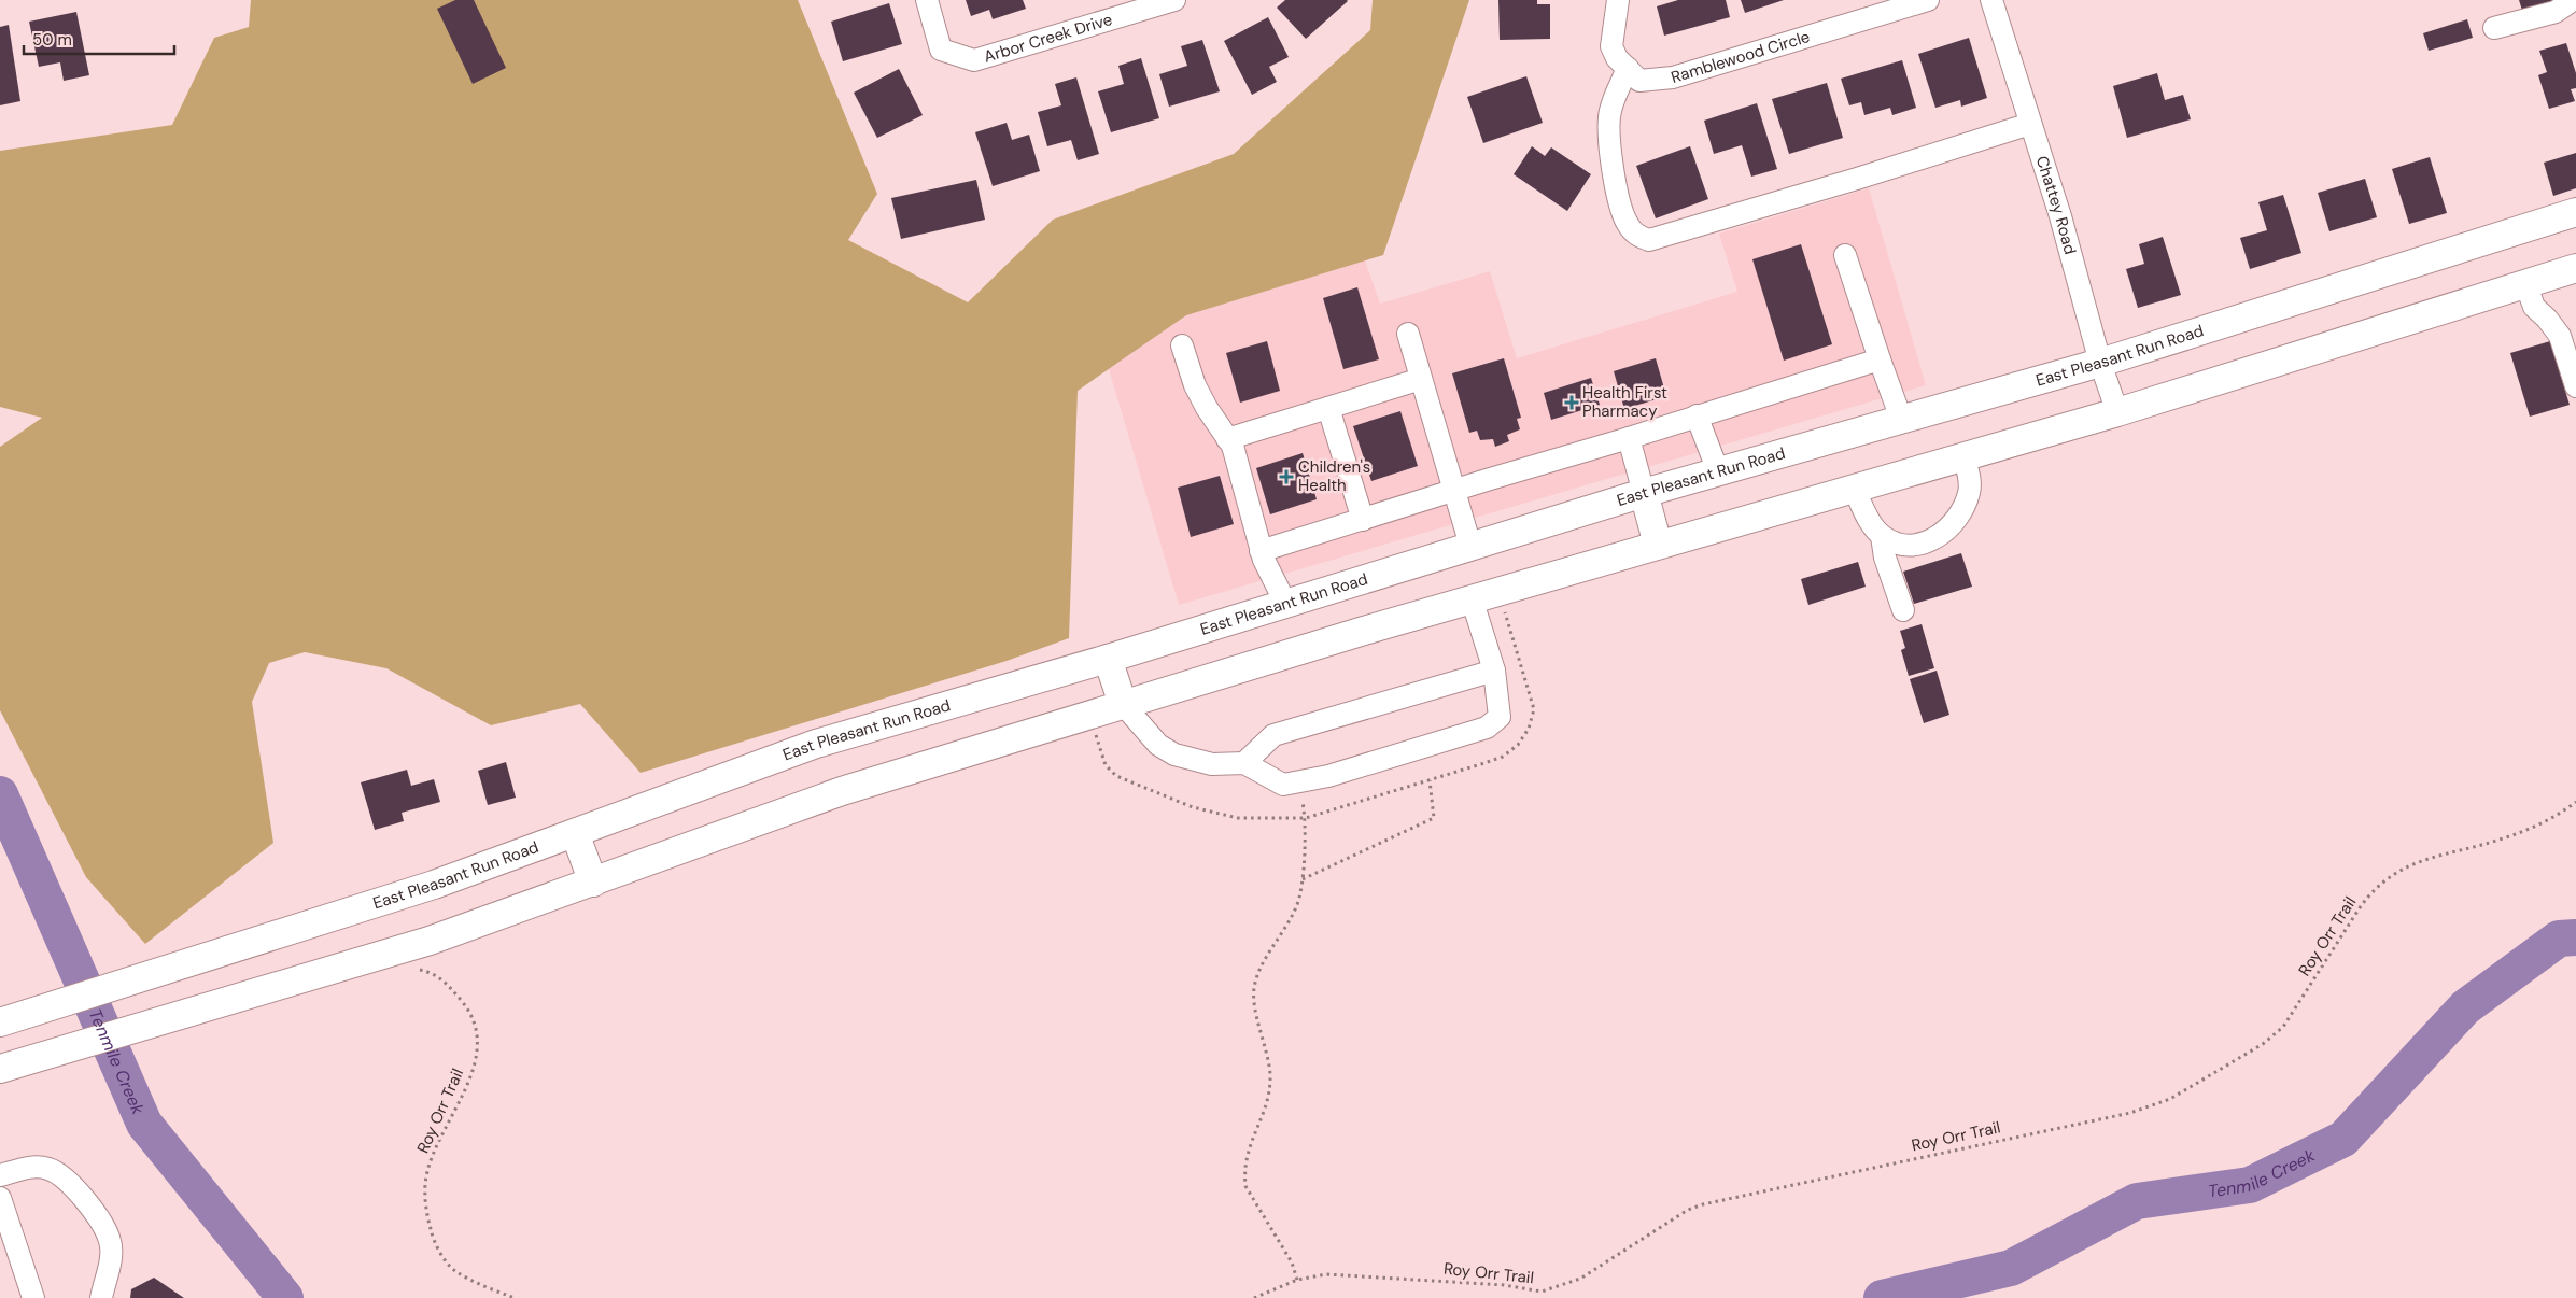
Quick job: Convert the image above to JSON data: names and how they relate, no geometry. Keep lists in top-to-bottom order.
{
  "streets": {
    "main road": ["East Pleasant Run Road"],
    "street": ["Arbor Creek Drive", "Ramblewood Circle", "Chattey Road"],
    "path": ["Roy Orr Trail"]
  },
  "crossings": [
    ["Chattey Road", "East Pleasant Run Road"]
  ],
  "water": ["Tenmile Creek"],
  "places": {
    "health": ["Health First Pharmacy", "Children's Health"]
  },
  "scale_bar": "50 m"
}
